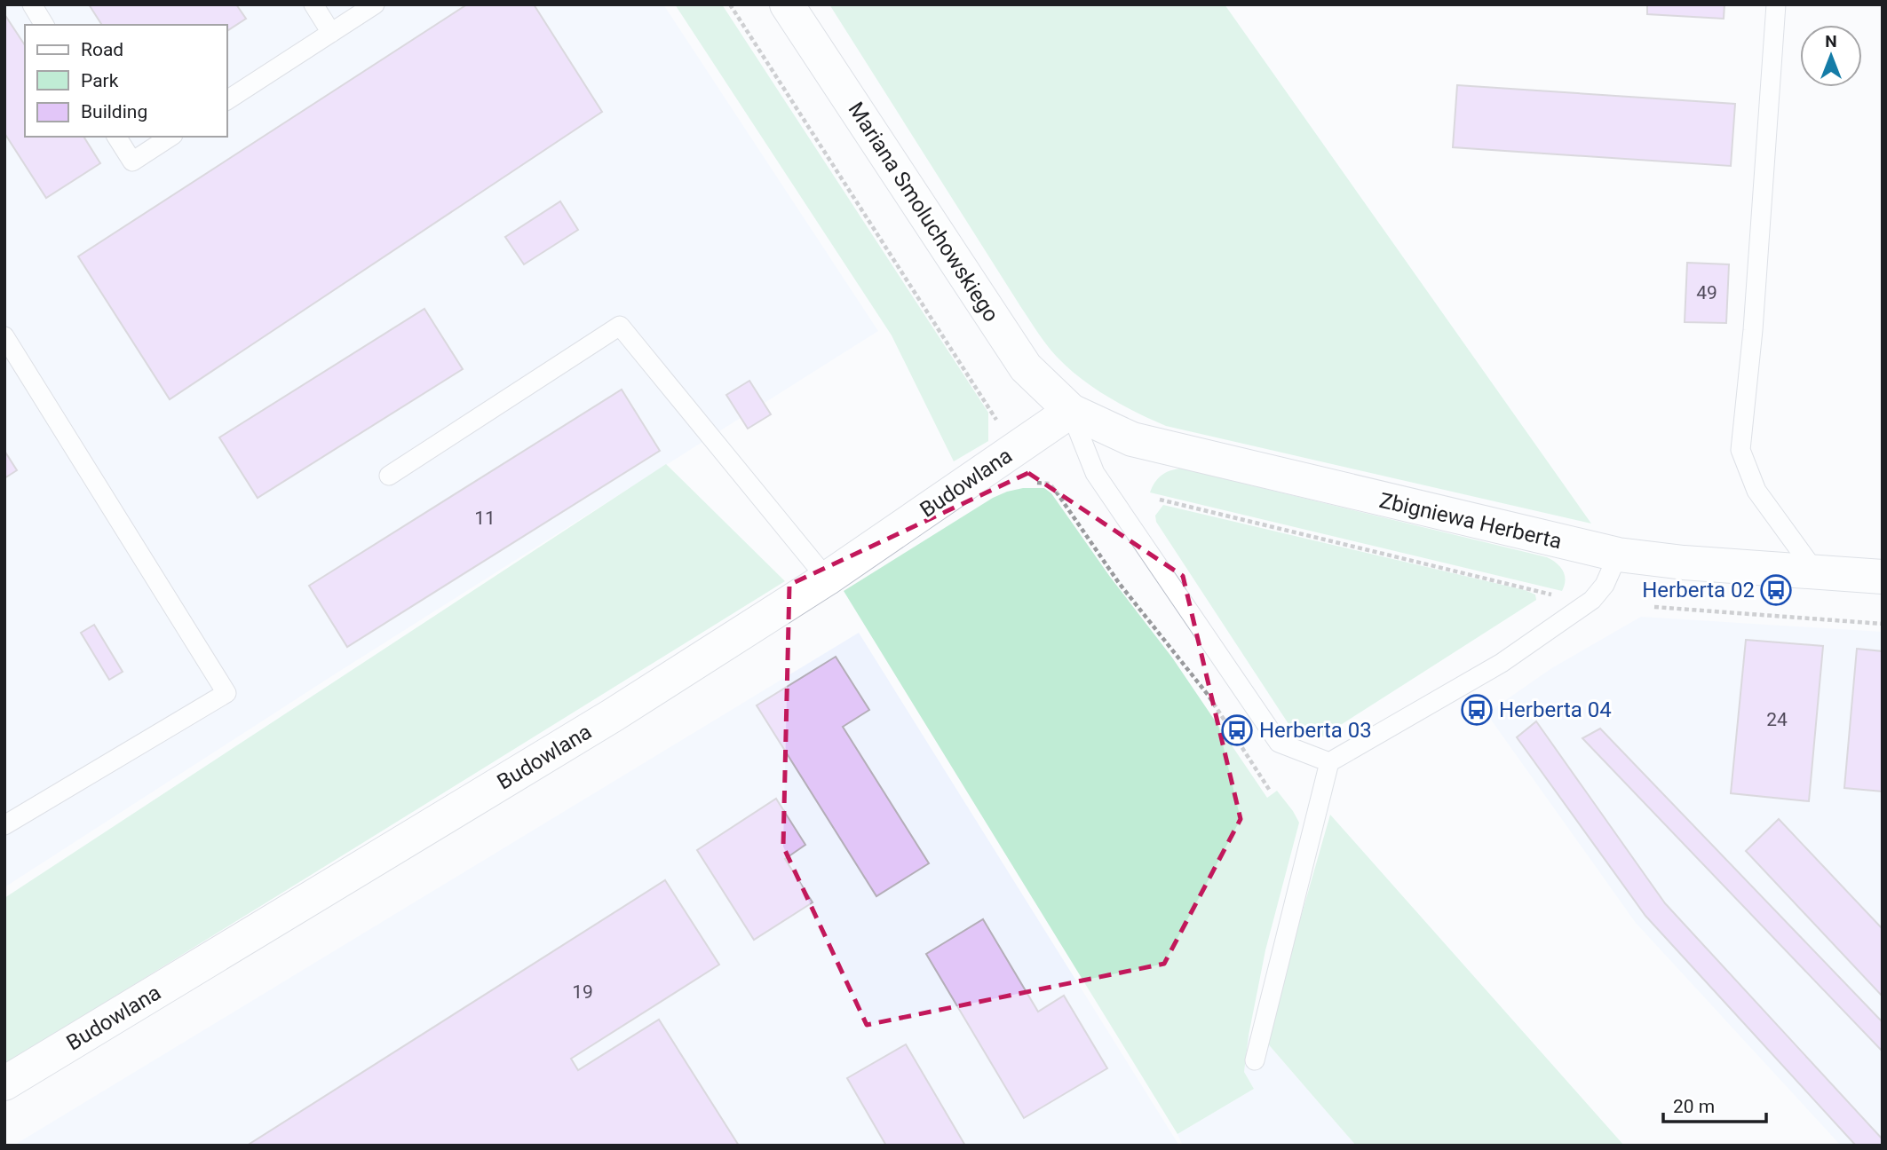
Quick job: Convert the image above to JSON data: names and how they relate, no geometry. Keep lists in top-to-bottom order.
{
  "streets": {
    "street": ["Mariana Smoluchowskiego", "Budowlana", "Zbigniewa Herberta"]
  },
  "crossings": [
    ["Mariana Smoluchowskiego", "Budowlana"],
    ["Mariana Smoluchowskiego", "Zbigniewa Herberta"],
    ["Budowlana", "Zbigniewa Herberta"]
  ],
  "places": {
    "bus stop": ["Herberta 02", "Herberta 04", "Herberta 03"]
  },
  "house_numbers": [
    "49",
    "11",
    "24",
    "19"
  ],
  "legend": ["Road", "Park", "Building"],
  "scale_bar": "20 m",
  "north": "top"
}
